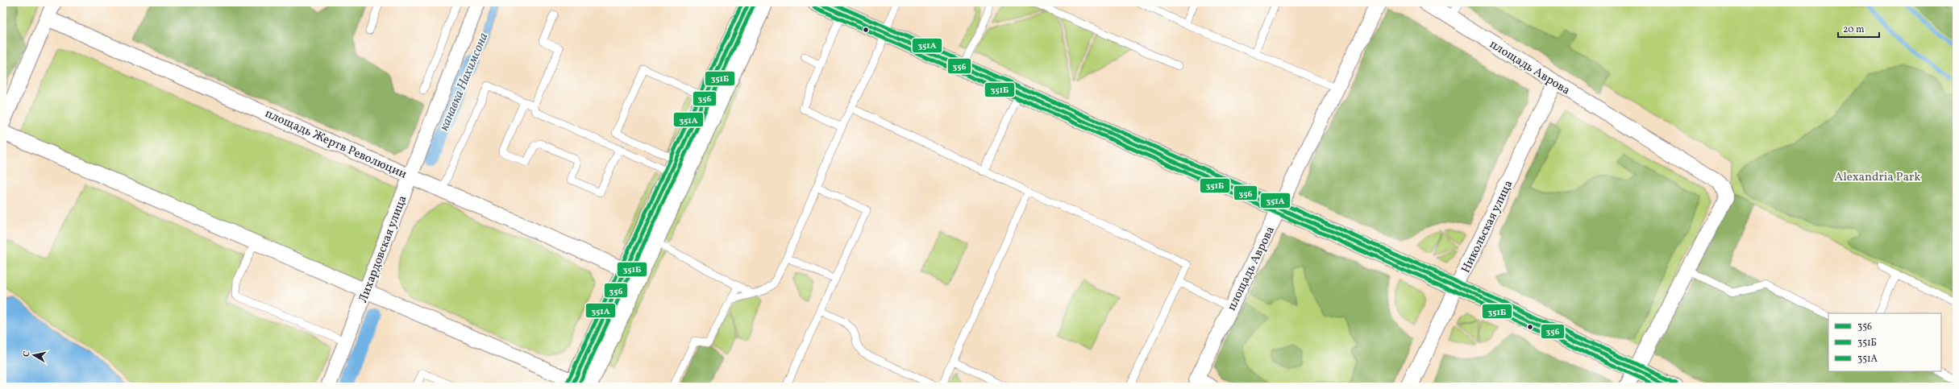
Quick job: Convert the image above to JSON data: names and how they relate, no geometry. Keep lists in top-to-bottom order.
{
  "streets": {
    "street": [
      "площадь Аврова",
      "площадь Жертв Революции",
      "Никольская улица",
      "Лихардовская улица"
    ]
  },
  "crossings": [
    ["площадь Аврова", "Никольская улица"],
    ["площадь Жертв Революции", "Лихардовская улица"]
  ],
  "water": ["канавка Нахимсона"],
  "parks": ["Alexandria Park"],
  "lines": ["transit line 356", "transit line 351А", "transit line 351Б"],
  "legend": ["356", "351Б", "351А"],
  "scale_bar": "20 m",
  "north": "left"
}
